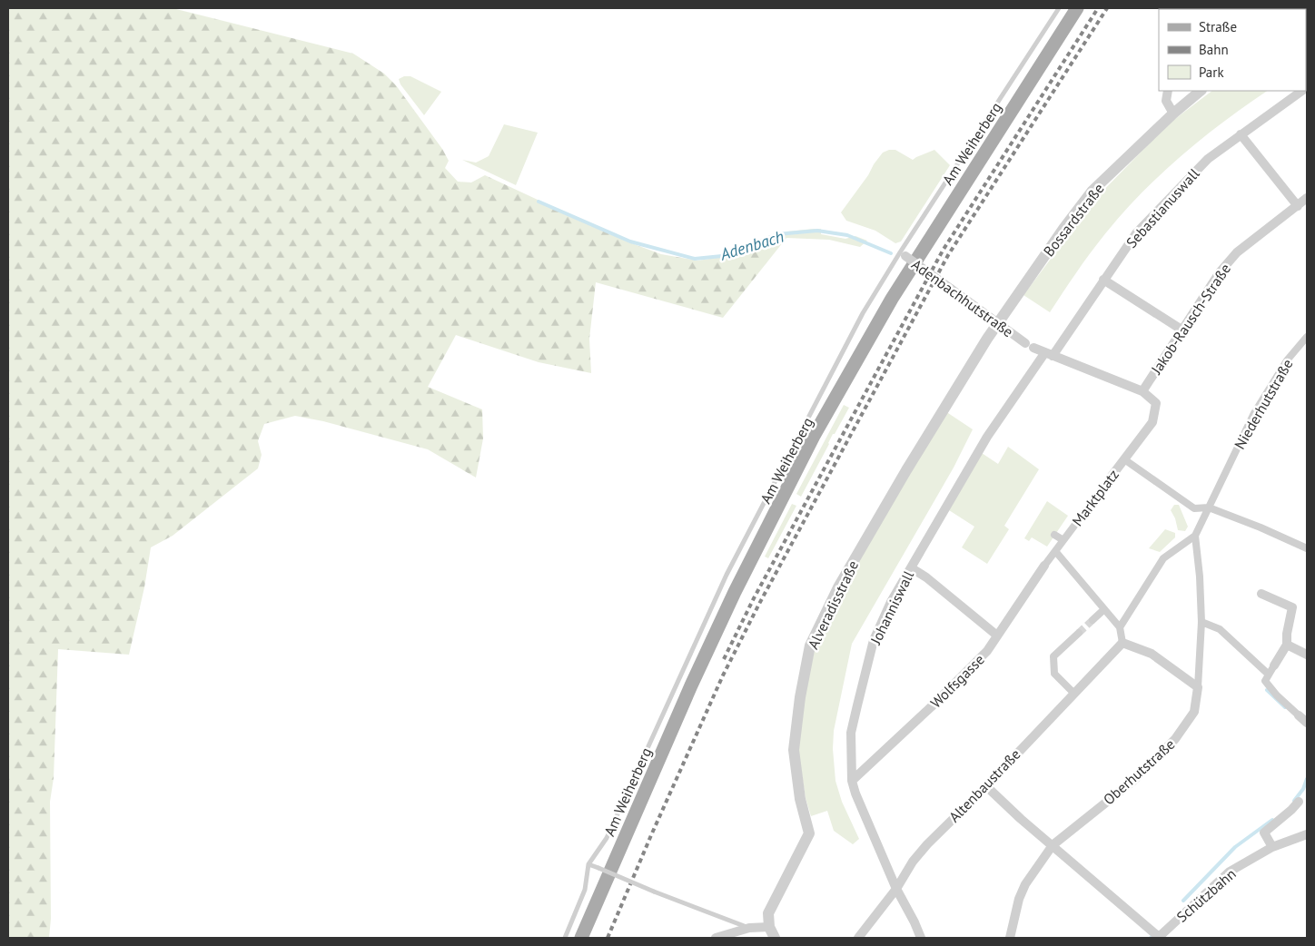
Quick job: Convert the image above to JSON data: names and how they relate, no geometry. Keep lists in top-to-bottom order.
{
  "streets": {
    "street": [
      "Sebastianuswall",
      "Bossardstraße",
      "Adenbachhutstraße",
      "Jakob-Rausch-Straße",
      "Niederhutstraße",
      "Marktplatz",
      "Alveradisstraße",
      "Johanniswall",
      "Wolfsgasse",
      "Oberhutstraße",
      "Altenbaustraße",
      "Schützbahn"
    ],
    "lane": ["Am Weiherberg"]
  },
  "crossings": [
    ["Am Weiherberg", "Adenbachhutstraße"],
    ["Sebastianuswall", "Adenbachhutstraße"],
    ["Sebastianuswall", "Johanniswall"],
    ["Bossardstraße", "Adenbachhutstraße"],
    ["Bossardstraße", "Alveradisstraße"],
    ["Adenbachhutstraße", "Jakob-Rausch-Straße"],
    ["Adenbachhutstraße", "Alveradisstraße"],
    ["Adenbachhutstraße", "Johanniswall"],
    ["Niederhutstraße", "Marktplatz"],
    ["Marktplatz", "Wolfsgasse"],
    ["Johanniswall", "Wolfsgasse"],
    ["Johanniswall", "Altenbaustraße"]
  ],
  "water": ["Adenbach"],
  "legend": ["Straße", "Bahn", "Park"]
}
